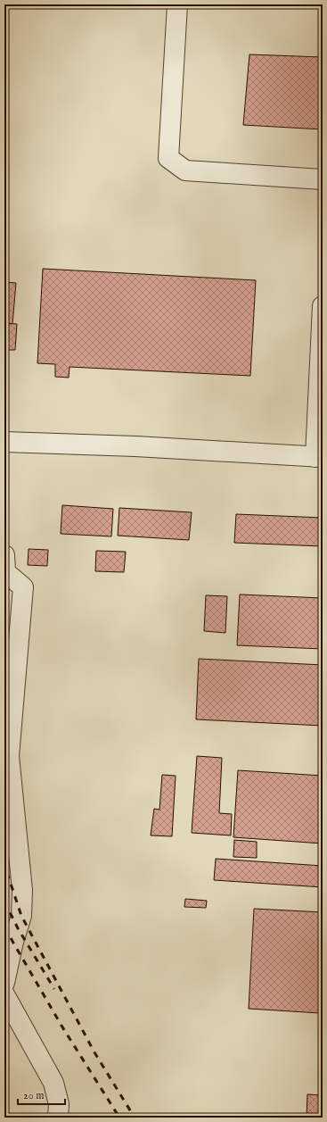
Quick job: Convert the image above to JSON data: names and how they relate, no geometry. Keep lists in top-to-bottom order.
{
  "scale_bar": "20 m"
}
